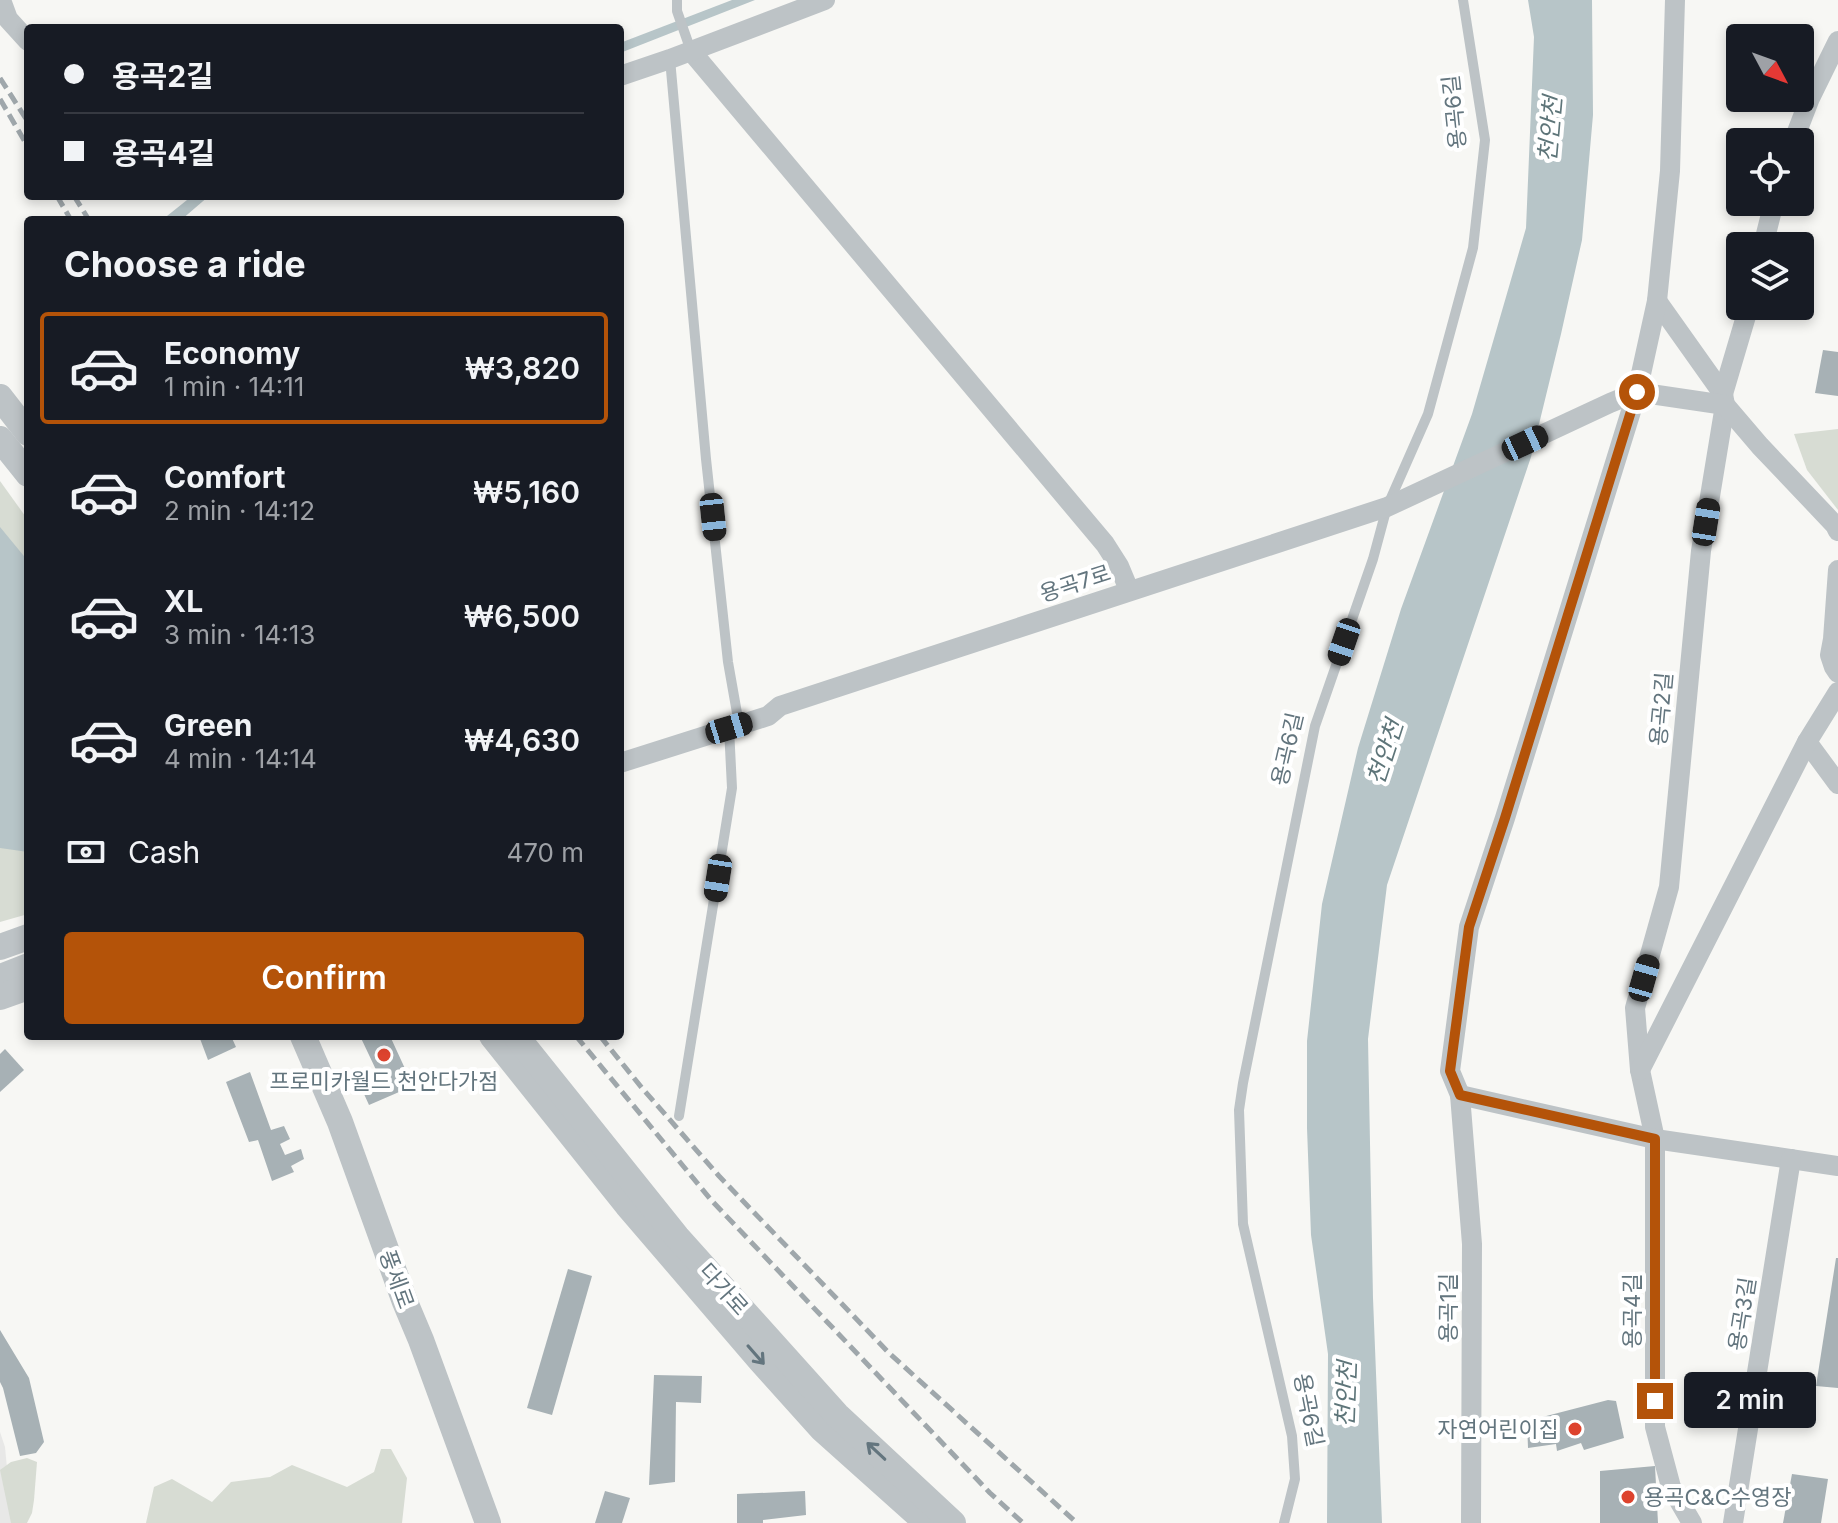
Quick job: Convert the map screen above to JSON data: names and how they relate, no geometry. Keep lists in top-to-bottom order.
{
  "streets": {
    "street": [
      "용곡7로",
      "용곡2길",
      "풍세로",
      "다가로",
      "용곡1길",
      "용곡4길",
      "용곡3길"
    ],
    "lane": ["용곡6길"]
  },
  "crossings": [
    ["용곡6길", "용곡7로"],
    ["용곡2길", "용곡4길"]
  ],
  "water": ["천안천"],
  "places": ["프로미카월드 천안다가점", "자연어린이집", "용곡C&C수영장"],
  "north": "bottom right",
  "page": {
    "banner": ["용곡2길", "용곡4길"],
    "heading": "Choose a ride",
    "list": [
      {
        "name": "Economy",
        "note": "1 min · 14:11",
        "value": "₩3,820"
      },
      {
        "name": "Comfort",
        "note": "2 min · 14:12",
        "value": "₩5,160"
      },
      {
        "name": "XL",
        "note": "3 min · 14:13",
        "value": "₩6,500"
      },
      {
        "name": "Green",
        "note": "4 min · 14:14",
        "value": "₩4,630"
      }
    ],
    "pay": ["Cash", "470 m"],
    "buttons": "Confirm",
    "bubble": "2 min"
  }
}
